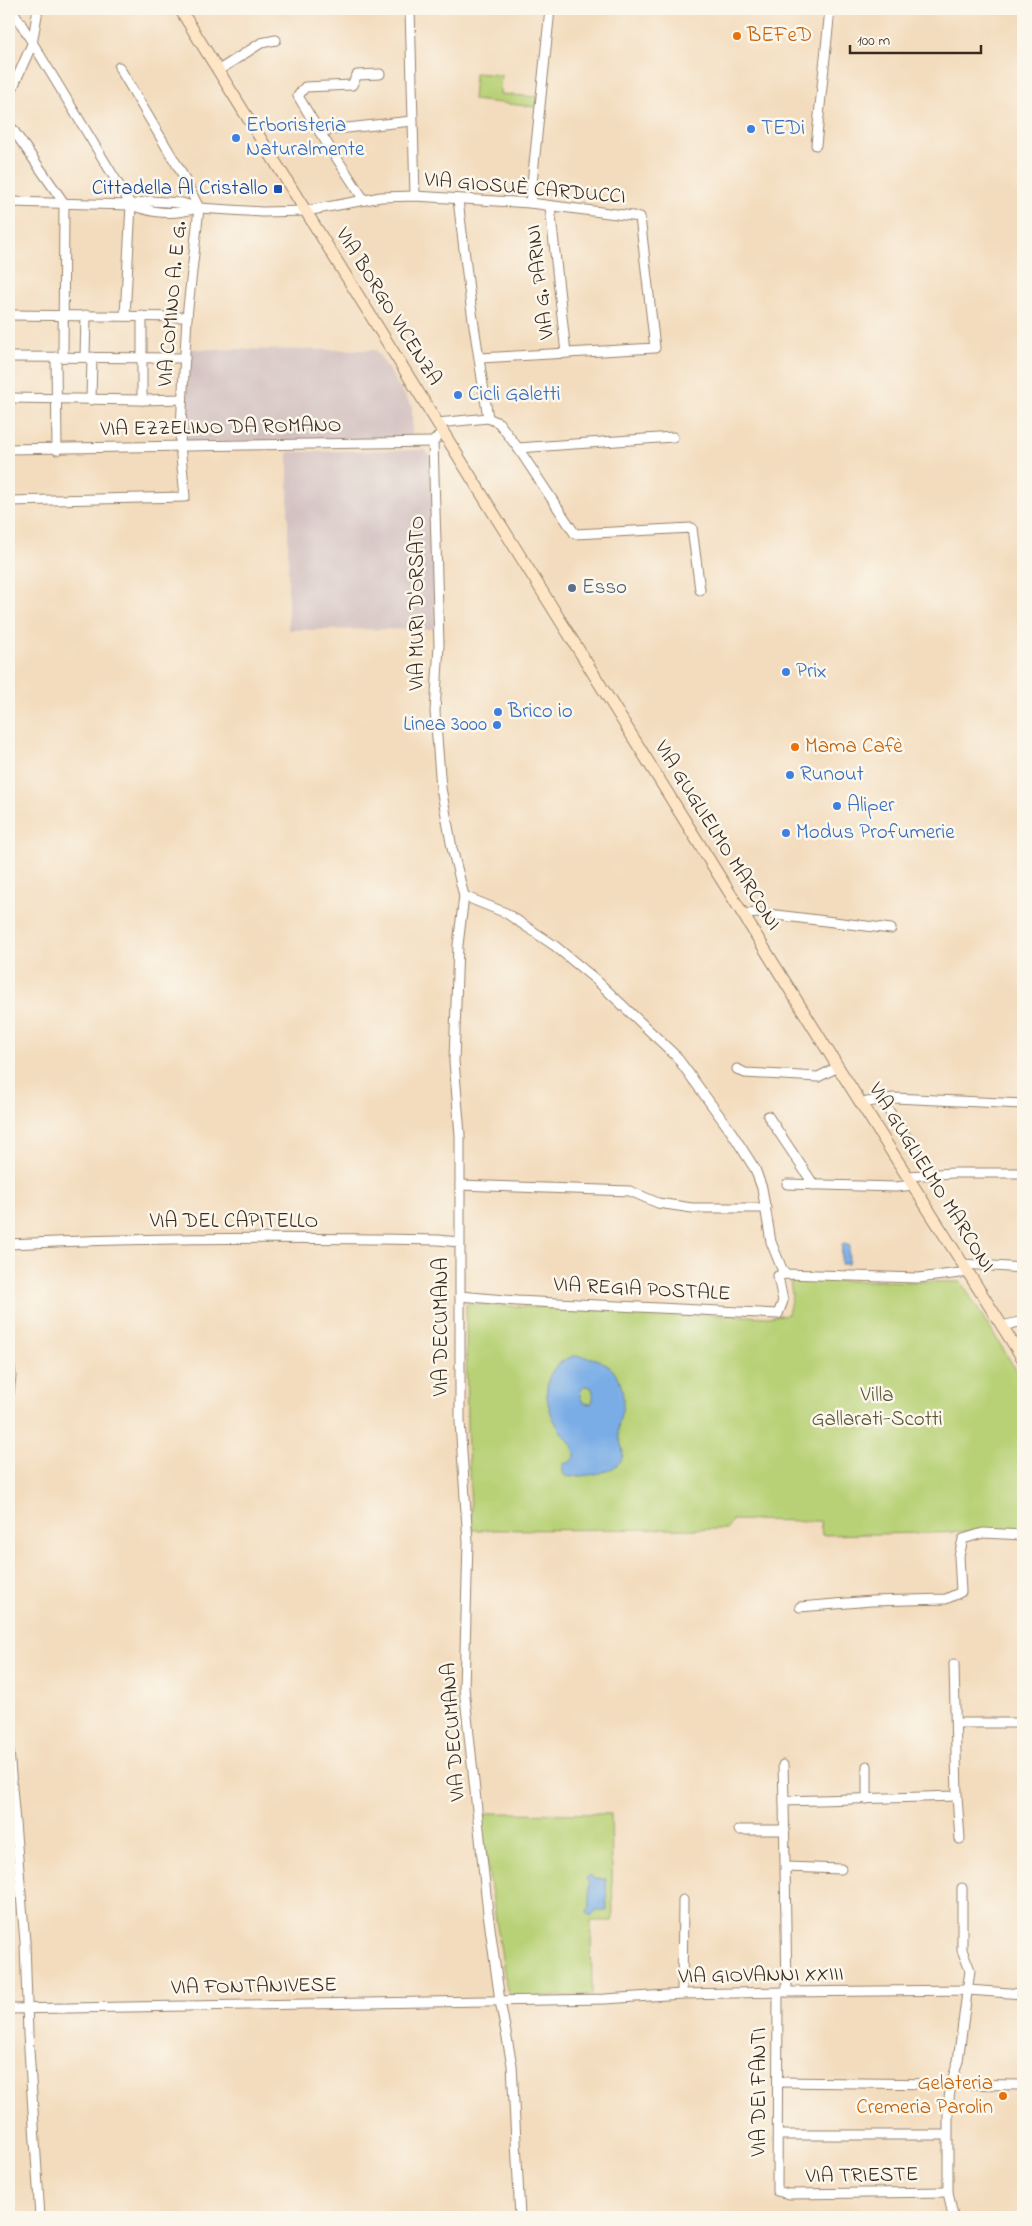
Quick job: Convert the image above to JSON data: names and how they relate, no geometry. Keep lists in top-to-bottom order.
{
  "streets": {
    "street": [
      "VIA GIOSUÈ CARDUCCI",
      "VIA G. PARINI",
      "VIA COMINO A. E G.",
      "VIA BORGO VICENZA",
      "VIA EZZELINO DA ROMANO",
      "VIA MURI D'ORSATO",
      "VIA GUGLIELMO MARCONI",
      "VIA DEL CAPITELLO",
      "VIA REGIA POSTALE",
      "VIA DECUMANA",
      "VIA GIOVANNI XXIII",
      "VIA FONTANIVESE",
      "VIA DEI FANTI",
      "VIA TRIESTE"
    ]
  },
  "crossings": [
    ["VIA GIOSUÈ CARDUCCI", "VIA G. PARINI"],
    ["VIA GIOSUÈ CARDUCCI", "VIA COMINO A. E G."],
    ["VIA GIOSUÈ CARDUCCI", "VIA BORGO VICENZA"],
    ["VIA COMINO A. E G.", "VIA EZZELINO DA ROMANO"],
    ["VIA BORGO VICENZA", "VIA GUGLIELMO MARCONI"],
    ["VIA EZZELINO DA ROMANO", "VIA MURI D'ORSATO"],
    ["VIA MURI D'ORSATO", "VIA REGIA POSTALE"],
    ["VIA MURI D'ORSATO", "VIA DECUMANA"],
    ["VIA DEL CAPITELLO", "VIA DECUMANA"],
    ["VIA REGIA POSTALE", "VIA DECUMANA"],
    ["VIA DECUMANA", "VIA GIOVANNI XXIII"],
    ["VIA DECUMANA", "VIA FONTANIVESE"],
    ["VIA GIOVANNI XXIII", "VIA FONTANIVESE"],
    ["VIA GIOVANNI XXIII", "VIA DEI FANTI"],
    ["VIA DEI FANTI", "VIA TRIESTE"]
  ],
  "parks": ["Villa Gallarati-Scotti"],
  "places": {
    "other": [
      "BEFeD",
      "TEDi",
      "Erboristeria Naturalmente",
      "Cicli Galetti",
      "Esso",
      "Prix",
      "Brico io",
      "Linea 3000",
      "Mama Cafè",
      "Runout",
      "Aliper",
      "Modus Profumerie",
      "Gelateria Cremeria Parolin"
    ],
    "transit": ["Cittadella Al Cristallo"]
  },
  "scale_bar": "100 m"
}
